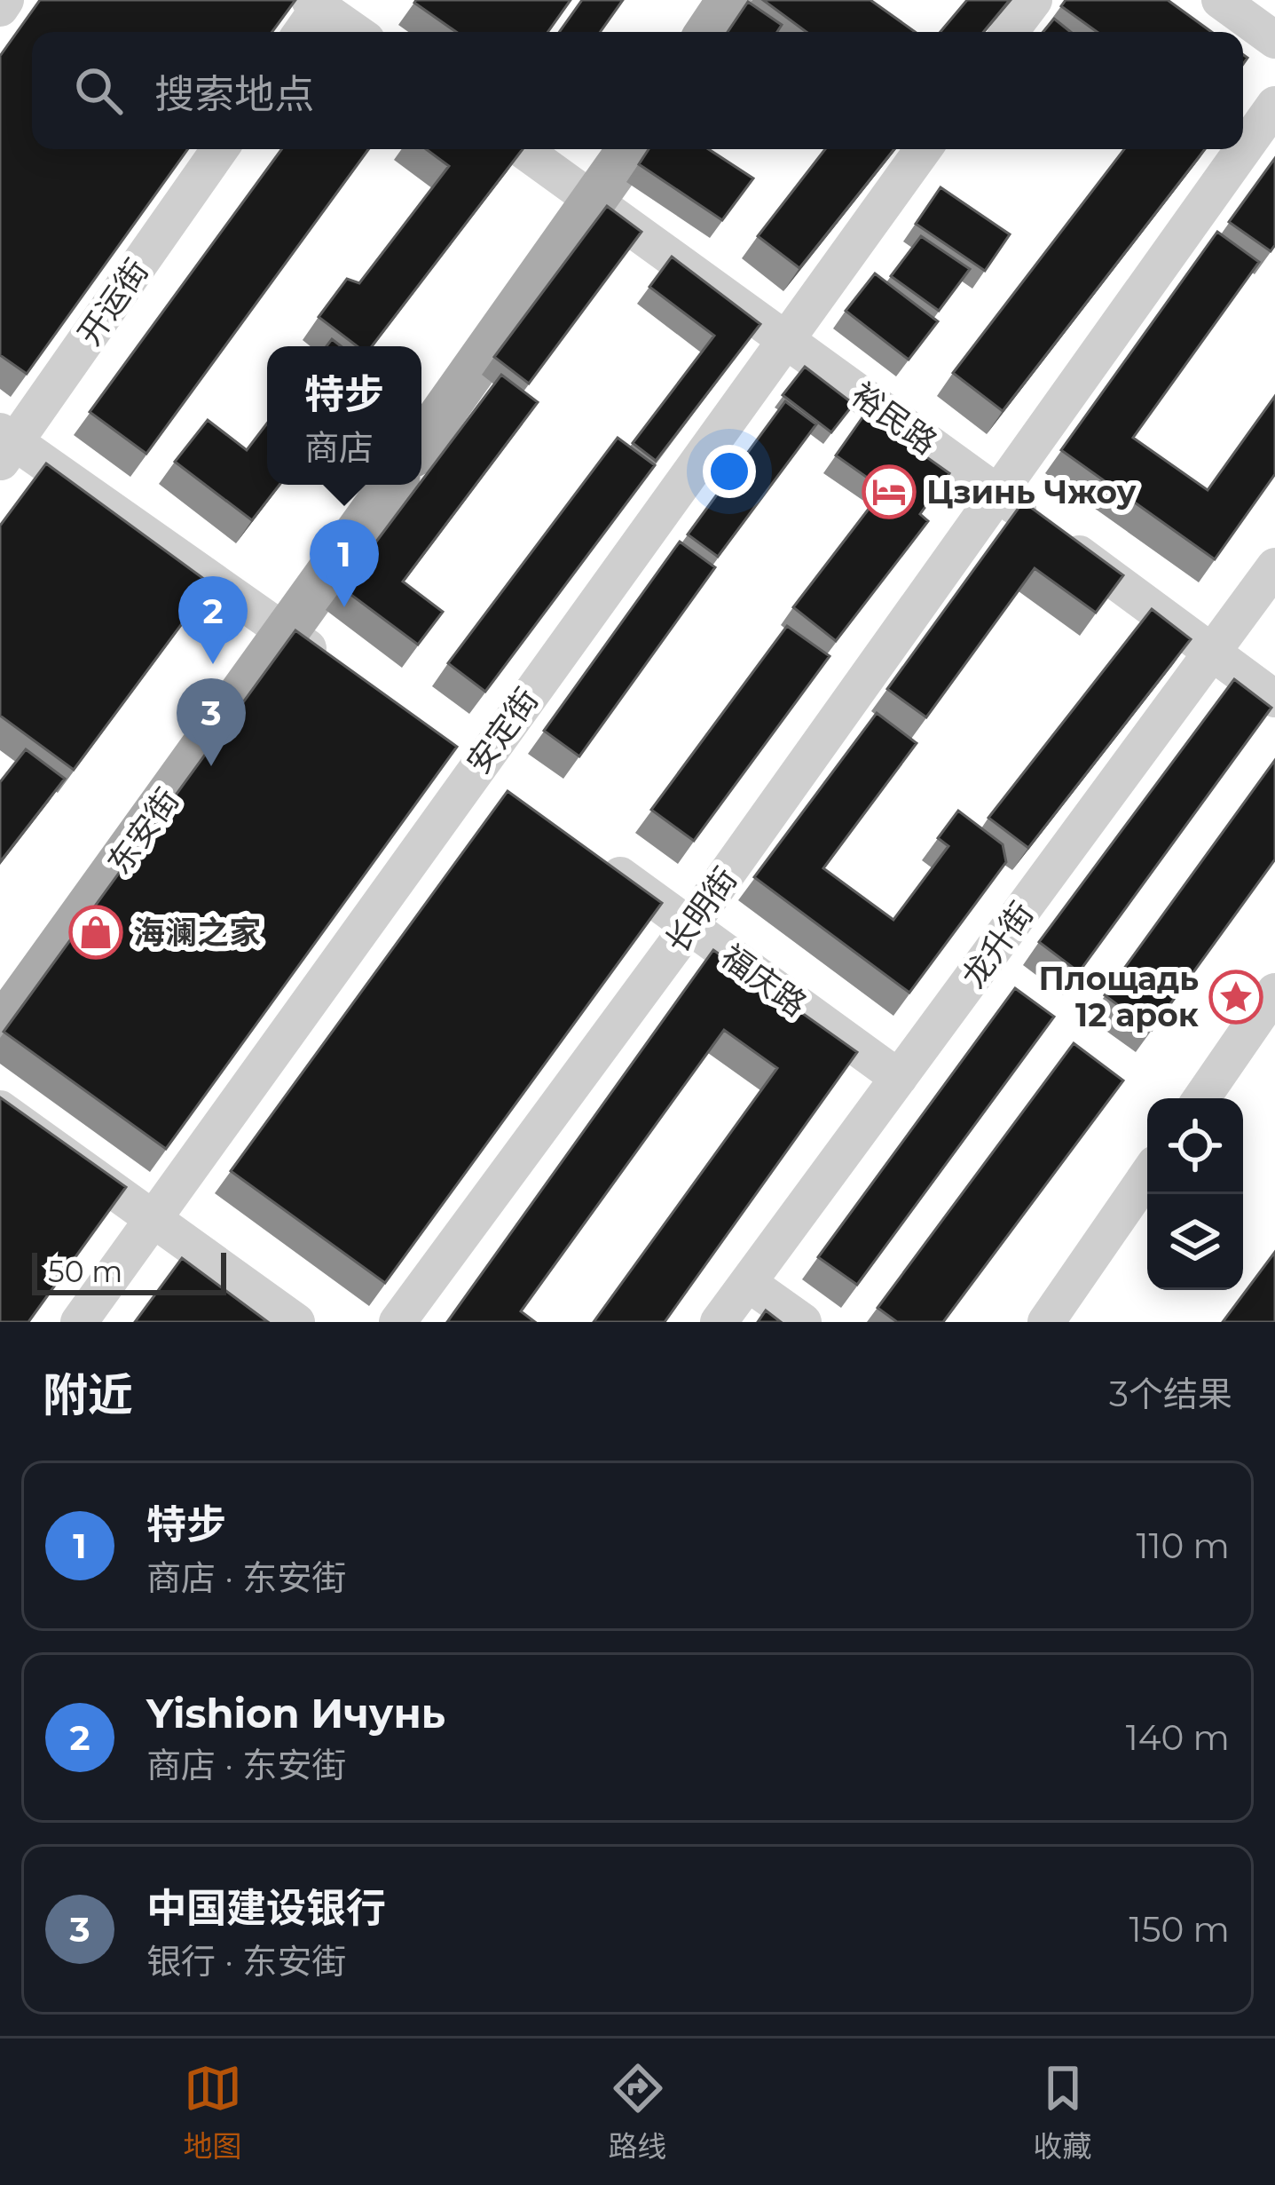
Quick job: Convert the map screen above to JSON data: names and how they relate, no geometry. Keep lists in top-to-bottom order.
{
  "streets": {
    "main road": ["东安街"],
    "street": [
      "开运街",
      "裕民路",
      "安定街",
      "长明街",
      "龙升街",
      "福庆路"
    ]
  },
  "crossings": [
    ["裕民路", "安定街"],
    ["裕民路", "长明街"],
    ["裕民路", "龙升街"],
    ["长明街", "福庆路"],
    ["龙升街", "福庆路"]
  ],
  "places": {
    "hotel": ["Цзинь Чжоу"],
    "shop": ["海澜之家"],
    "place": ["Площадь 12 арок"]
  },
  "scale_bar": "50 m",
  "page": {
    "search": "搜索地点",
    "popup": ["特步", "商店"],
    "pins": ["1", "2", "3"],
    "scale": "50 m",
    "heading": ["附近", "3个结果"],
    "list": [
      {
        "mark": "1",
        "name": "特步",
        "note": "商店 · 东安街",
        "value": "110 m"
      },
      {
        "mark": "2",
        "name": "Yishion Ичунь",
        "note": "商店 · 东安街",
        "value": "140 m"
      },
      {
        "mark": "3",
        "name": "中国建设银行",
        "note": "银行 · 东安街",
        "value": "150 m"
      }
    ],
    "nav": ["地图", "路线", "收藏"]
  }
}
